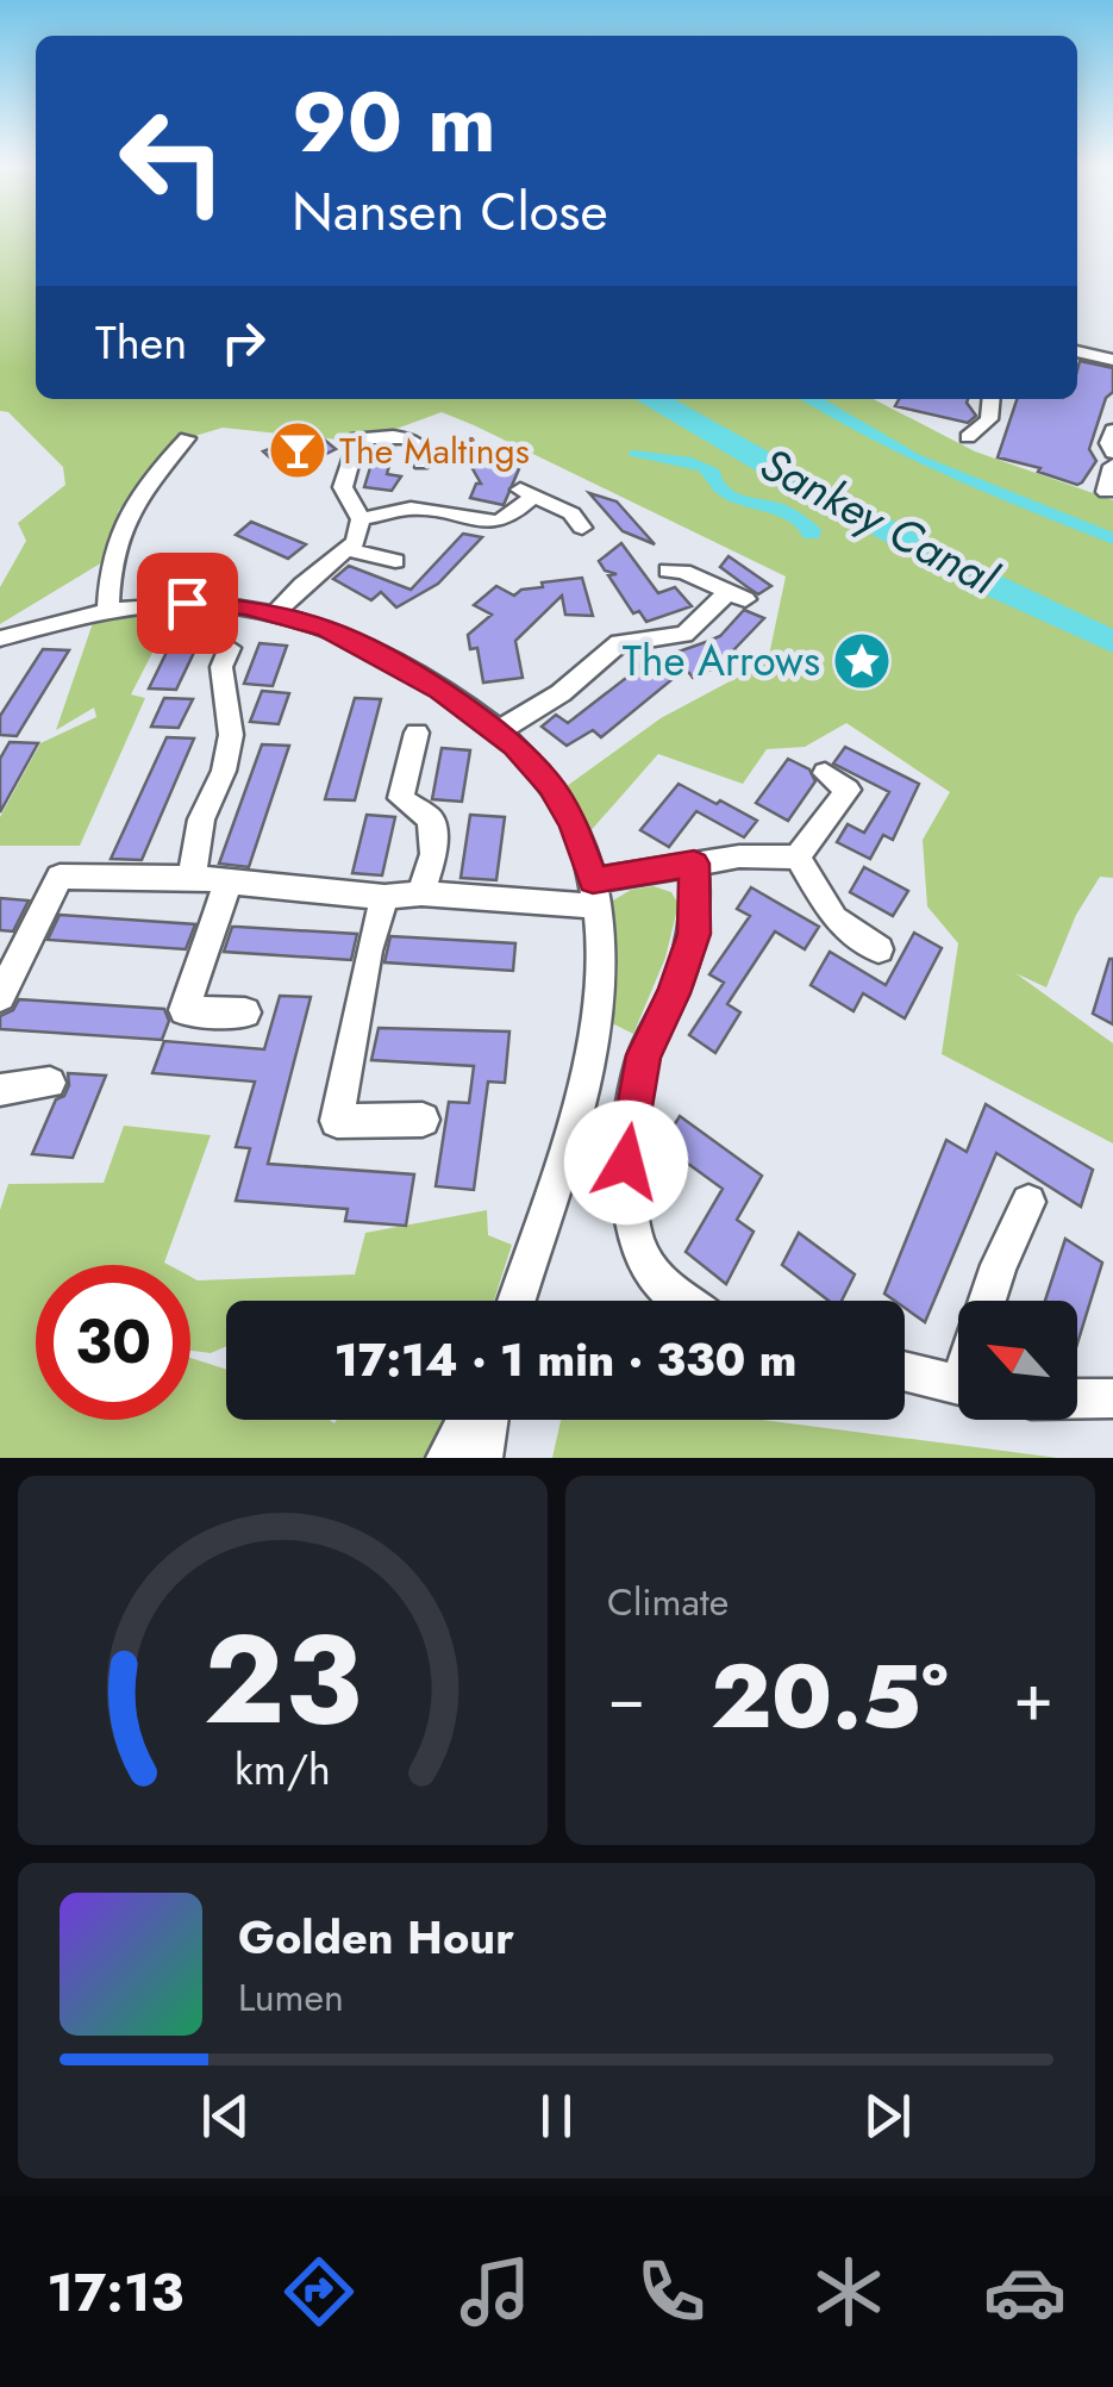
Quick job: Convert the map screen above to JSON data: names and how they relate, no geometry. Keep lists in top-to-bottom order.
{
  "water": ["Sankey Canal"],
  "places": {
    "bar": ["The Maltings"],
    "place": ["The Arrows"]
  },
  "north": "top left",
  "page": {
    "turn": ["90 m", "Nansen Close"],
    "then": "Then",
    "limit": "30",
    "trip": "17:14 · 1 min · 330 m",
    "tile": "Climate",
    "heat": ["−", "20.5°", "+"],
    "song": ["Golden Hour", "Lumen"],
    "tabs": "17:13",
    "gauge": ["23", "km/h"]
  }
}
